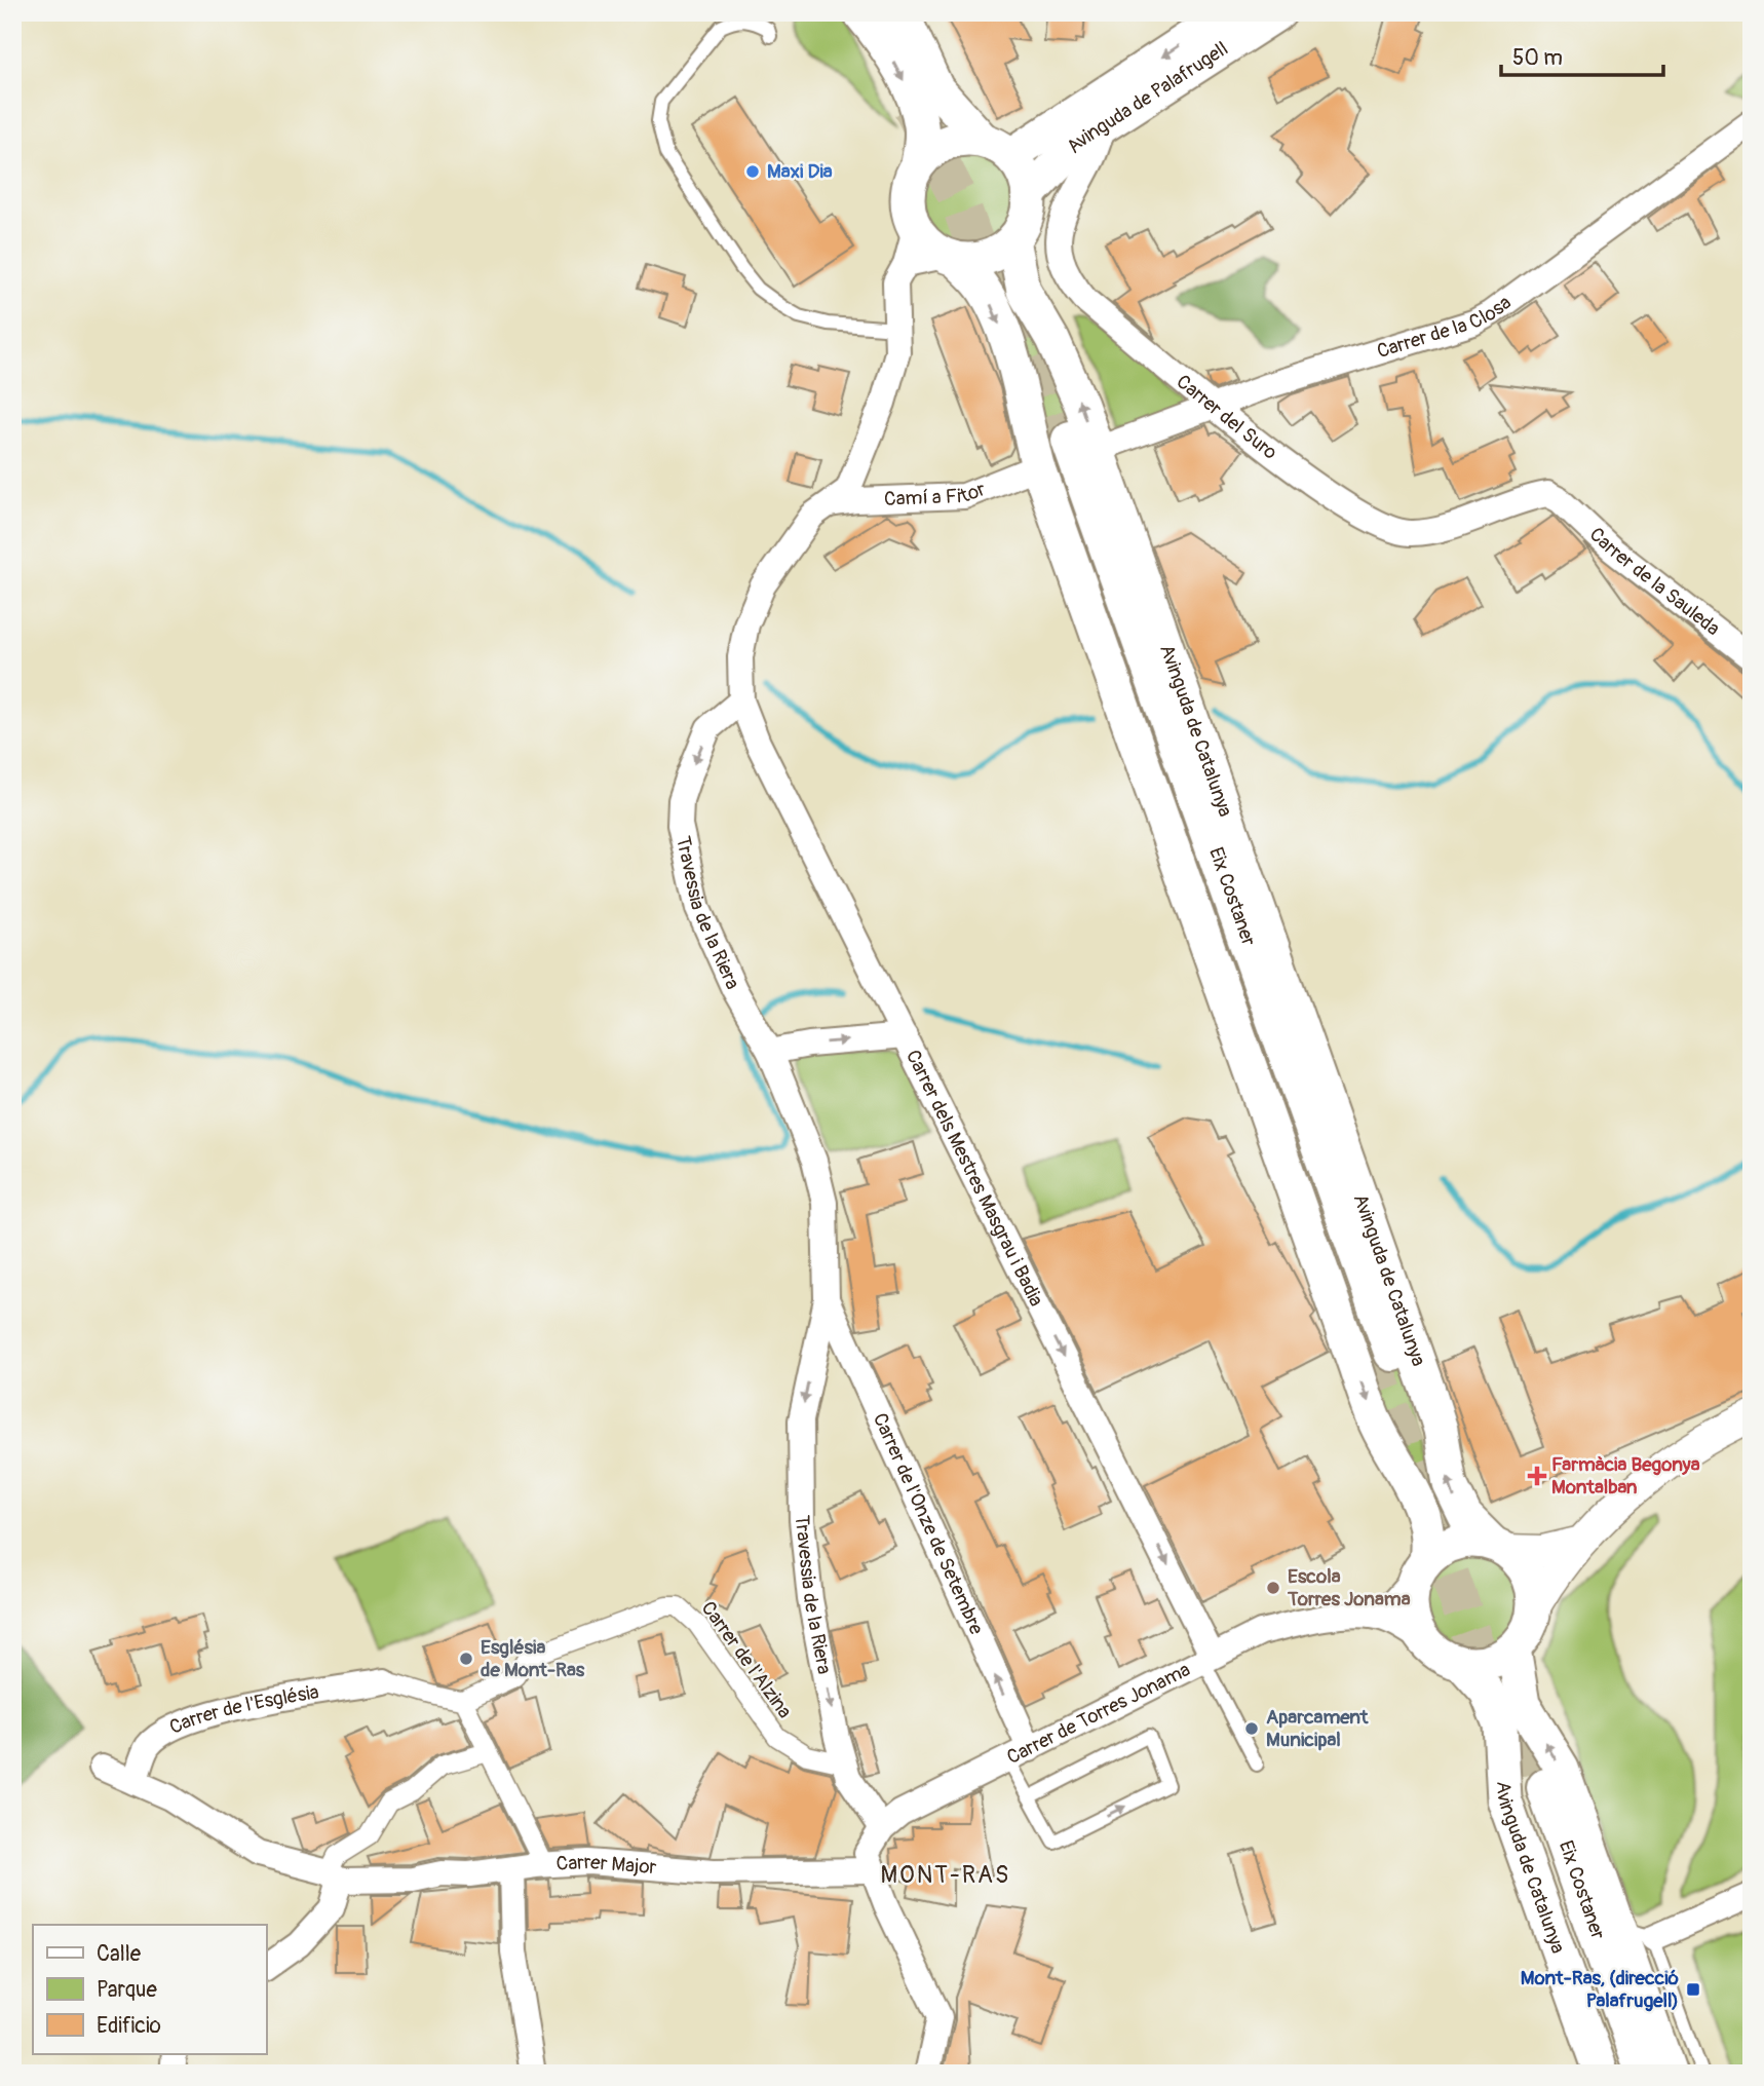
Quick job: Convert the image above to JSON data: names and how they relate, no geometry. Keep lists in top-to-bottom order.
{
  "streets": {
    "highway": ["Eix Costaner"],
    "main road": ["Avinguda de Palafrugell", "Avinguda de Catalunya"],
    "street": [
      "Carrer de la Closa",
      "Carrer del Suro",
      "Camí a Fitor",
      "Carrer de la Sauleda",
      "Travessia de la Riera",
      "Carrer dels Mestres Masgrau i Badia",
      "Carrer de l'Onze de Setembre",
      "Carrer de l'Alzina",
      "Carrer de l'Església",
      "Carrer de Torres Jonama",
      "Carrer Major"
    ]
  },
  "crossings": [
    ["Avinguda de Palafrugell", "Carrer del Suro"],
    ["Avinguda de Palafrugell", "Avinguda de Catalunya"],
    ["Carrer de la Closa", "Carrer del Suro"],
    ["Carrer de la Closa", "Camí a Fitor"],
    ["Carrer de la Closa", "Avinguda de Catalunya"],
    ["Carrer de la Closa", "Eix Costaner"],
    ["Carrer del Suro", "Carrer de la Sauleda"],
    ["Camí a Fitor", "Avinguda de Catalunya"],
    ["Camí a Fitor", "Eix Costaner"],
    ["Avinguda de Catalunya", "Eix Costaner"],
    ["Avinguda de Catalunya", "Carrer de Torres Jonama"],
    ["Travessia de la Riera", "Carrer dels Mestres Masgrau i Badia"],
    ["Travessia de la Riera", "Carrer de l'Onze de Setembre"],
    ["Travessia de la Riera", "Carrer de l'Alzina"],
    ["Travessia de la Riera", "Carrer de Torres Jonama"],
    ["Carrer dels Mestres Masgrau i Badia", "Carrer de Torres Jonama"],
    ["Carrer de l'Onze de Setembre", "Carrer de Torres Jonama"],
    ["Carrer de l'Església", "Carrer Major"]
  ],
  "one_way": ["Travessia de la Riera", "Carrer dels Mestres Masgrau i Badia", "Carrer de l'Onze de Setembre"],
  "districts": ["MONT-RAS"],
  "places": {
    "other": [
      "Maxi Dia",
      "Escola Torres Jonama",
      "Església de Mont-Ras",
      "Aparcament Municipal"
    ],
    "health": ["Farmàcia Begonya Montalban"],
    "transit": ["Mont-Ras, (direcció Palafrugell)"]
  },
  "legend": ["Calle", "Parque", "Edificio"],
  "scale_bar": "50 m"
}
